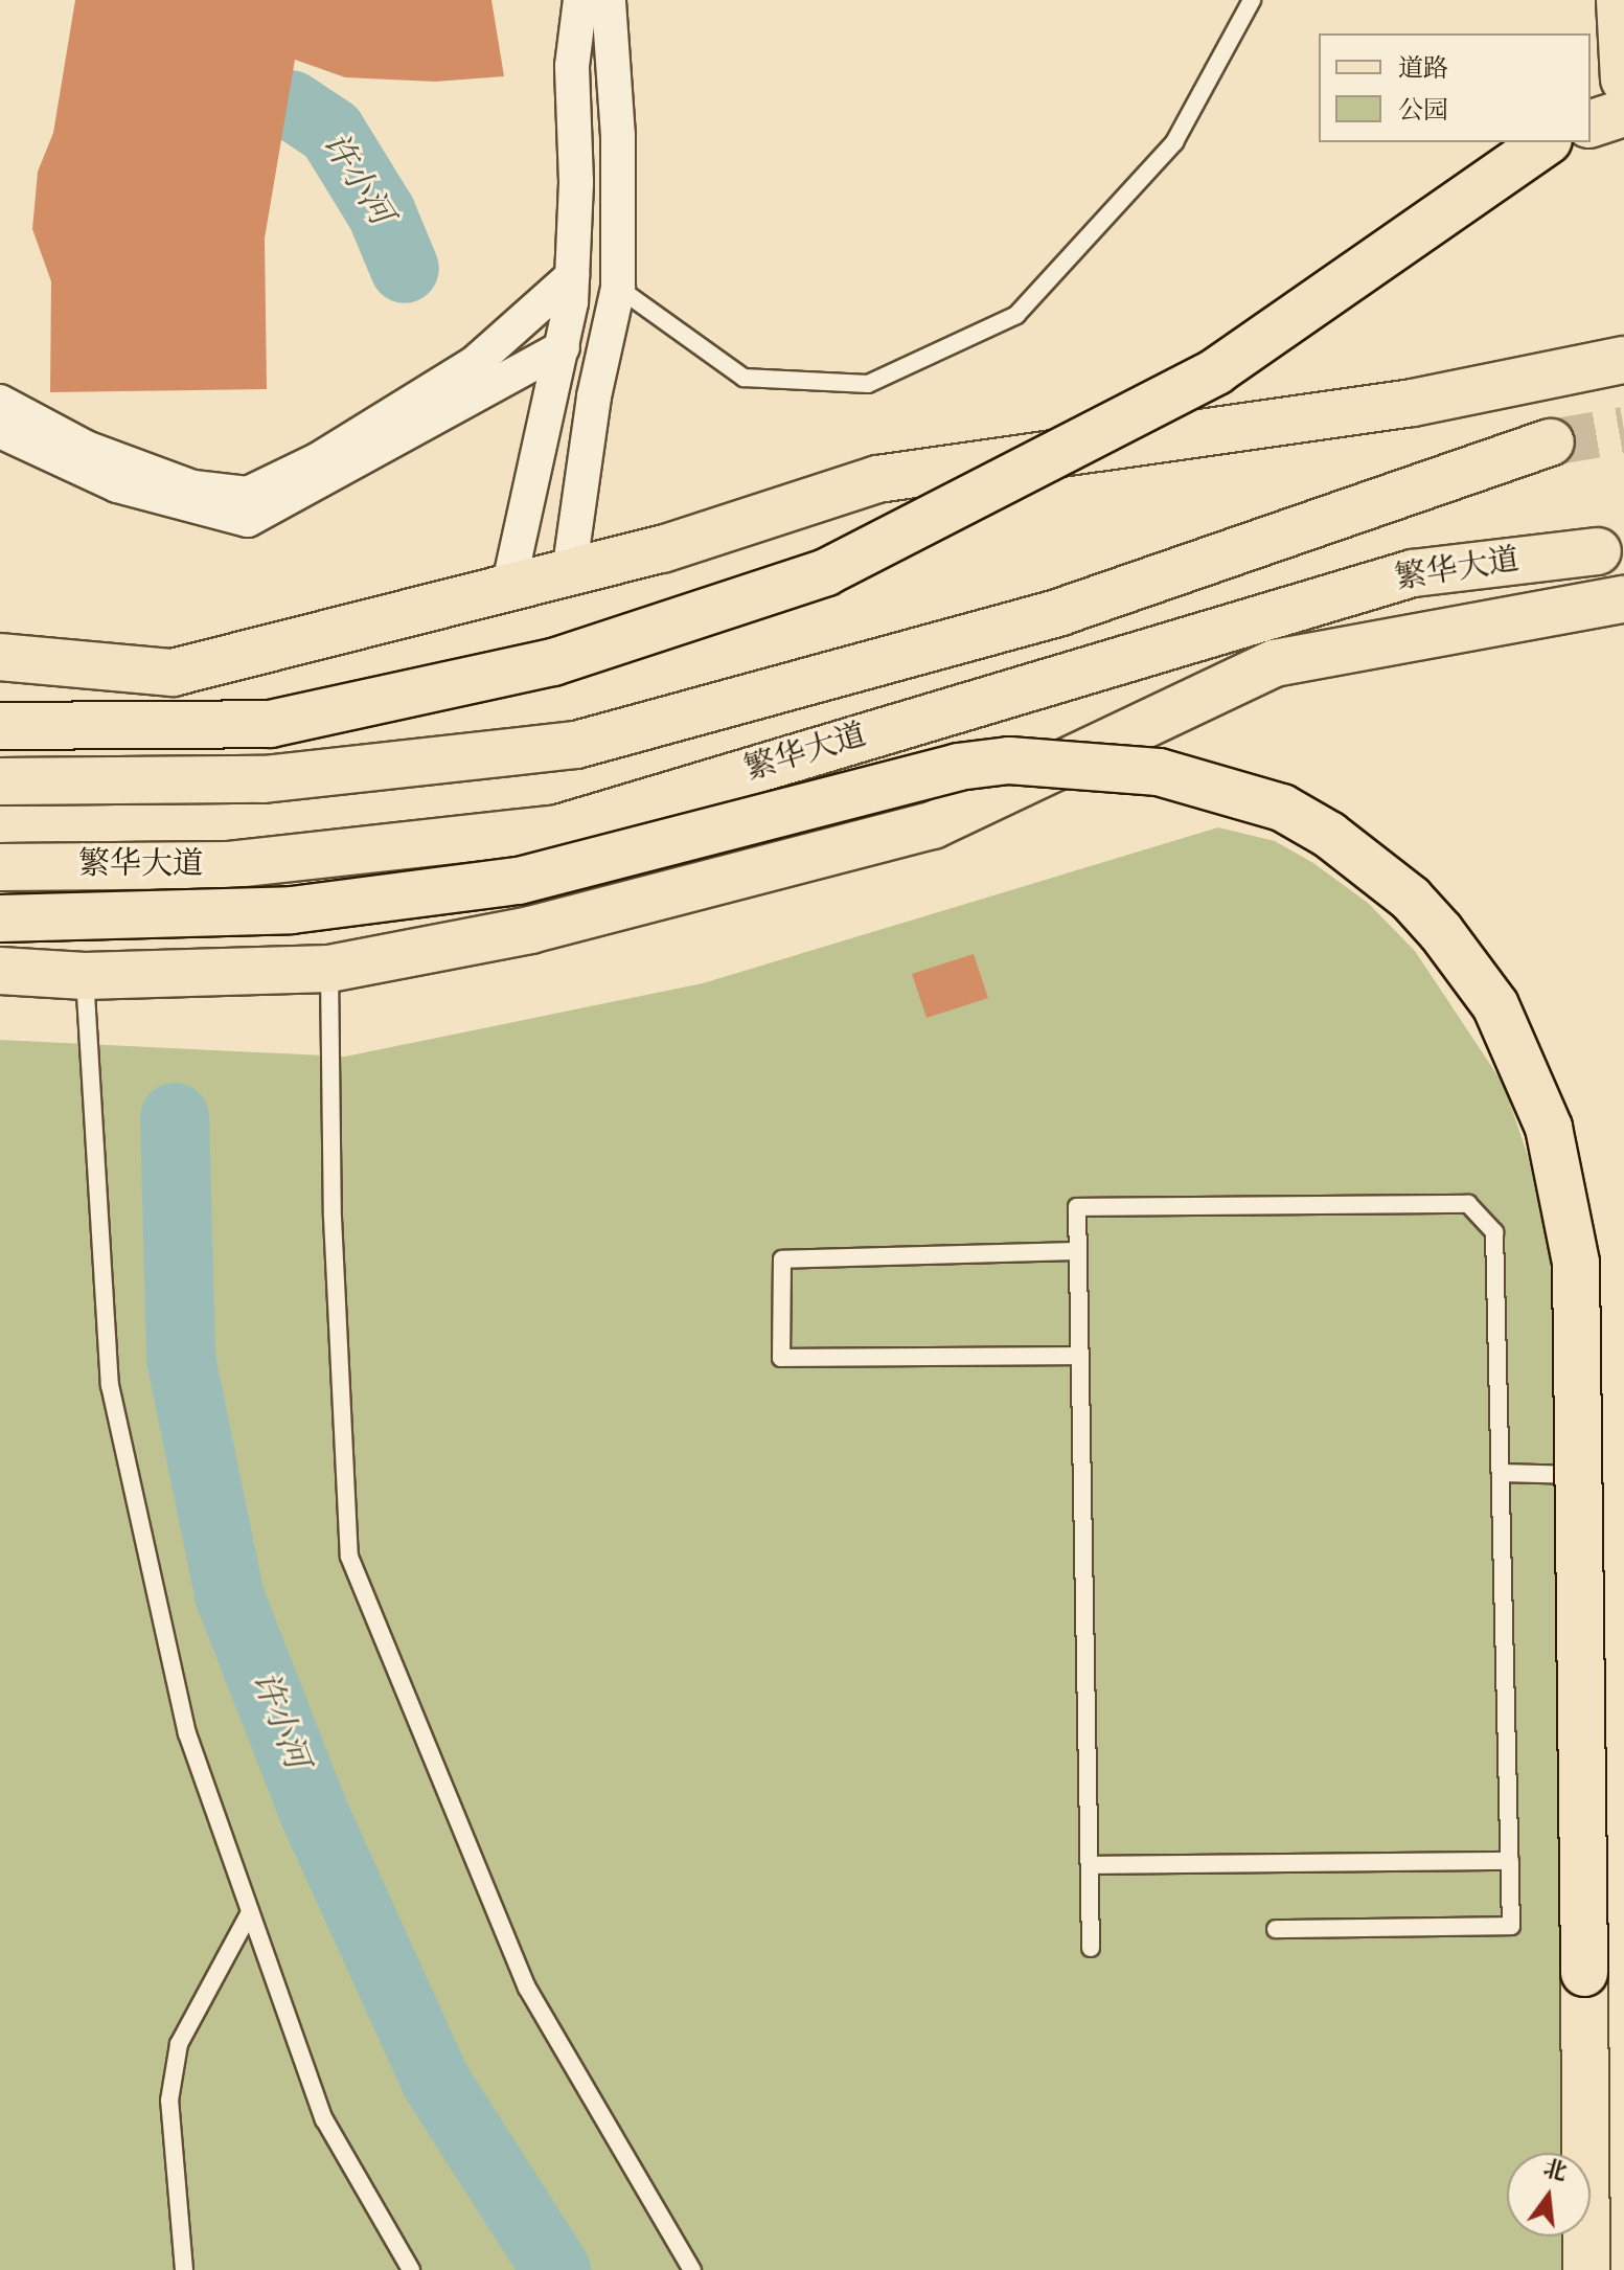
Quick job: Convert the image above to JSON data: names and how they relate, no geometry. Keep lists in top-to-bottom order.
{
  "streets": {
    "main road": ["繁华大道"]
  },
  "water": ["许小河"],
  "legend": ["道路", "公园"],
  "north": "top"
}
